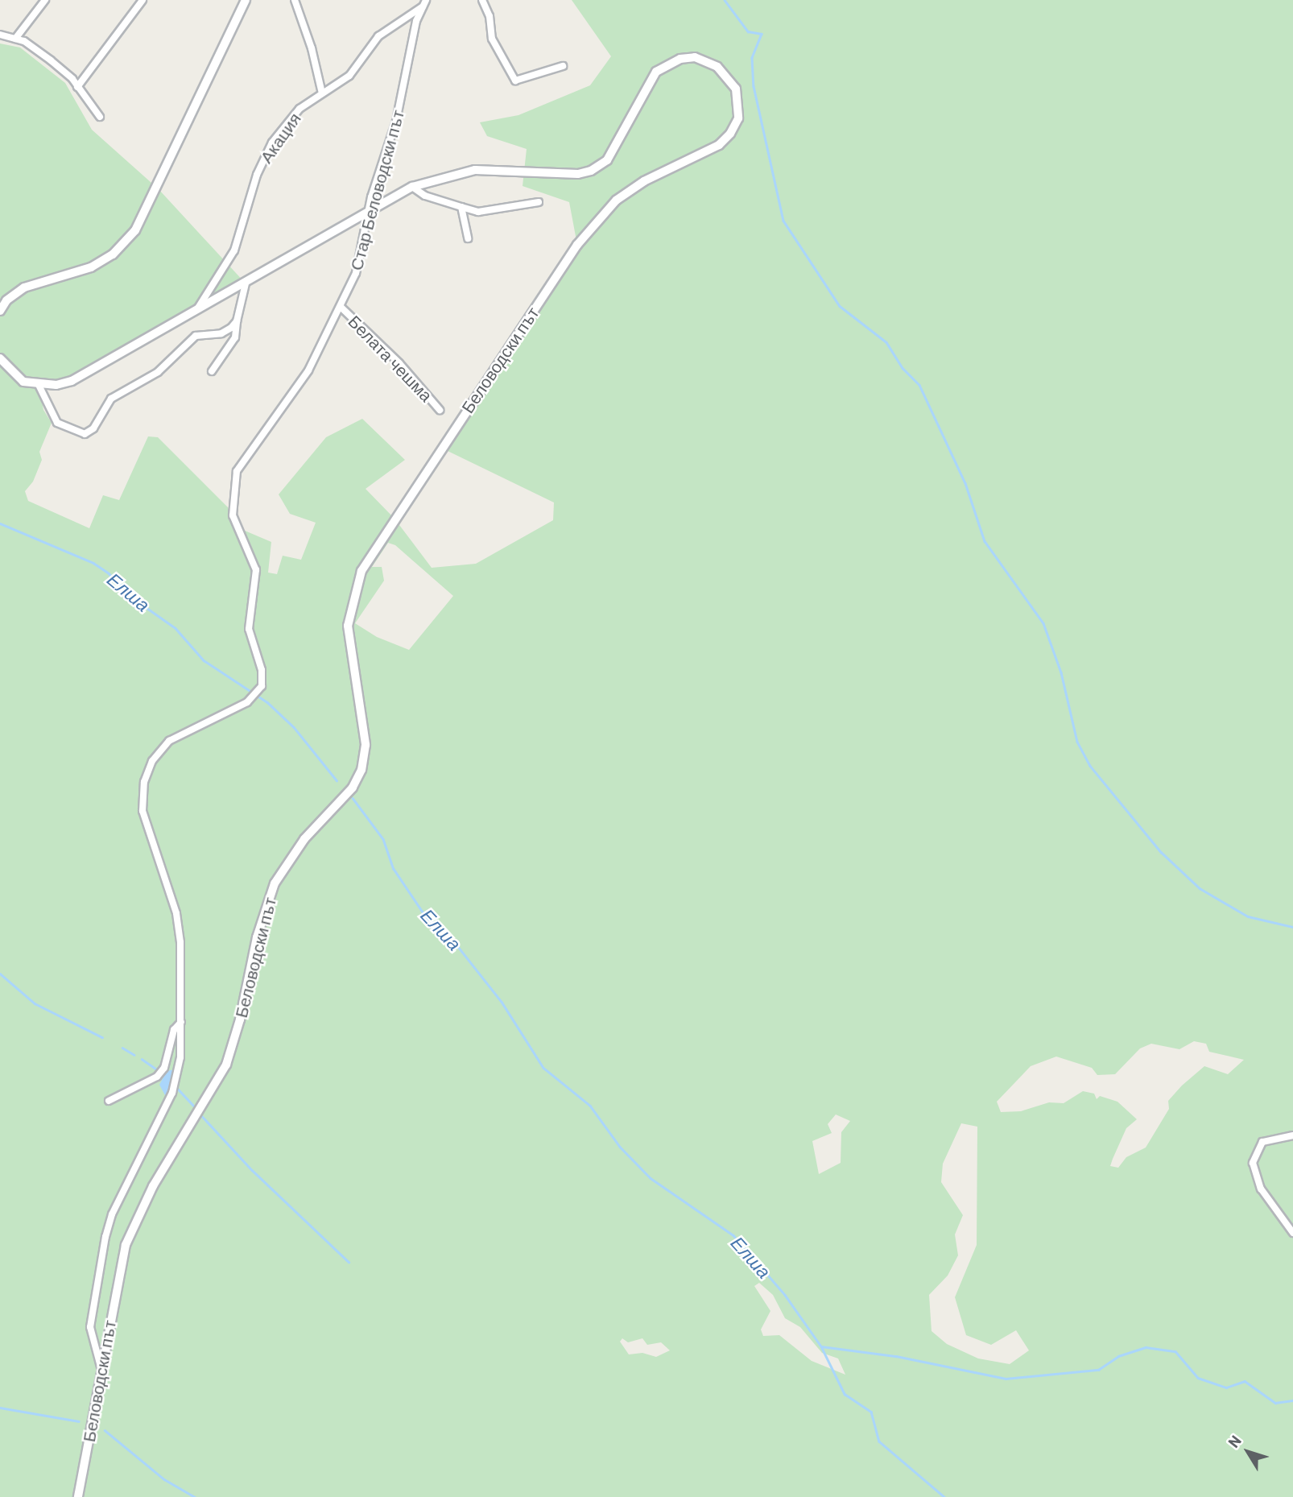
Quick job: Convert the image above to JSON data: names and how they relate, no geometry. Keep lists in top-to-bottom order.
{
  "streets": {
    "street": [
      "Акация",
      "Стар Беловодски път",
      "Белата чешма",
      "Беловодски път"
    ]
  },
  "crossings": [
    ["Акация", "Стар Беловодски път"],
    ["Акация", "Беловодски път"],
    ["Стар Беловодски път", "Белата чешма"],
    ["Стар Беловодски път", "Беловодски път"]
  ],
  "water": ["Елша"],
  "north": "top left"
}
